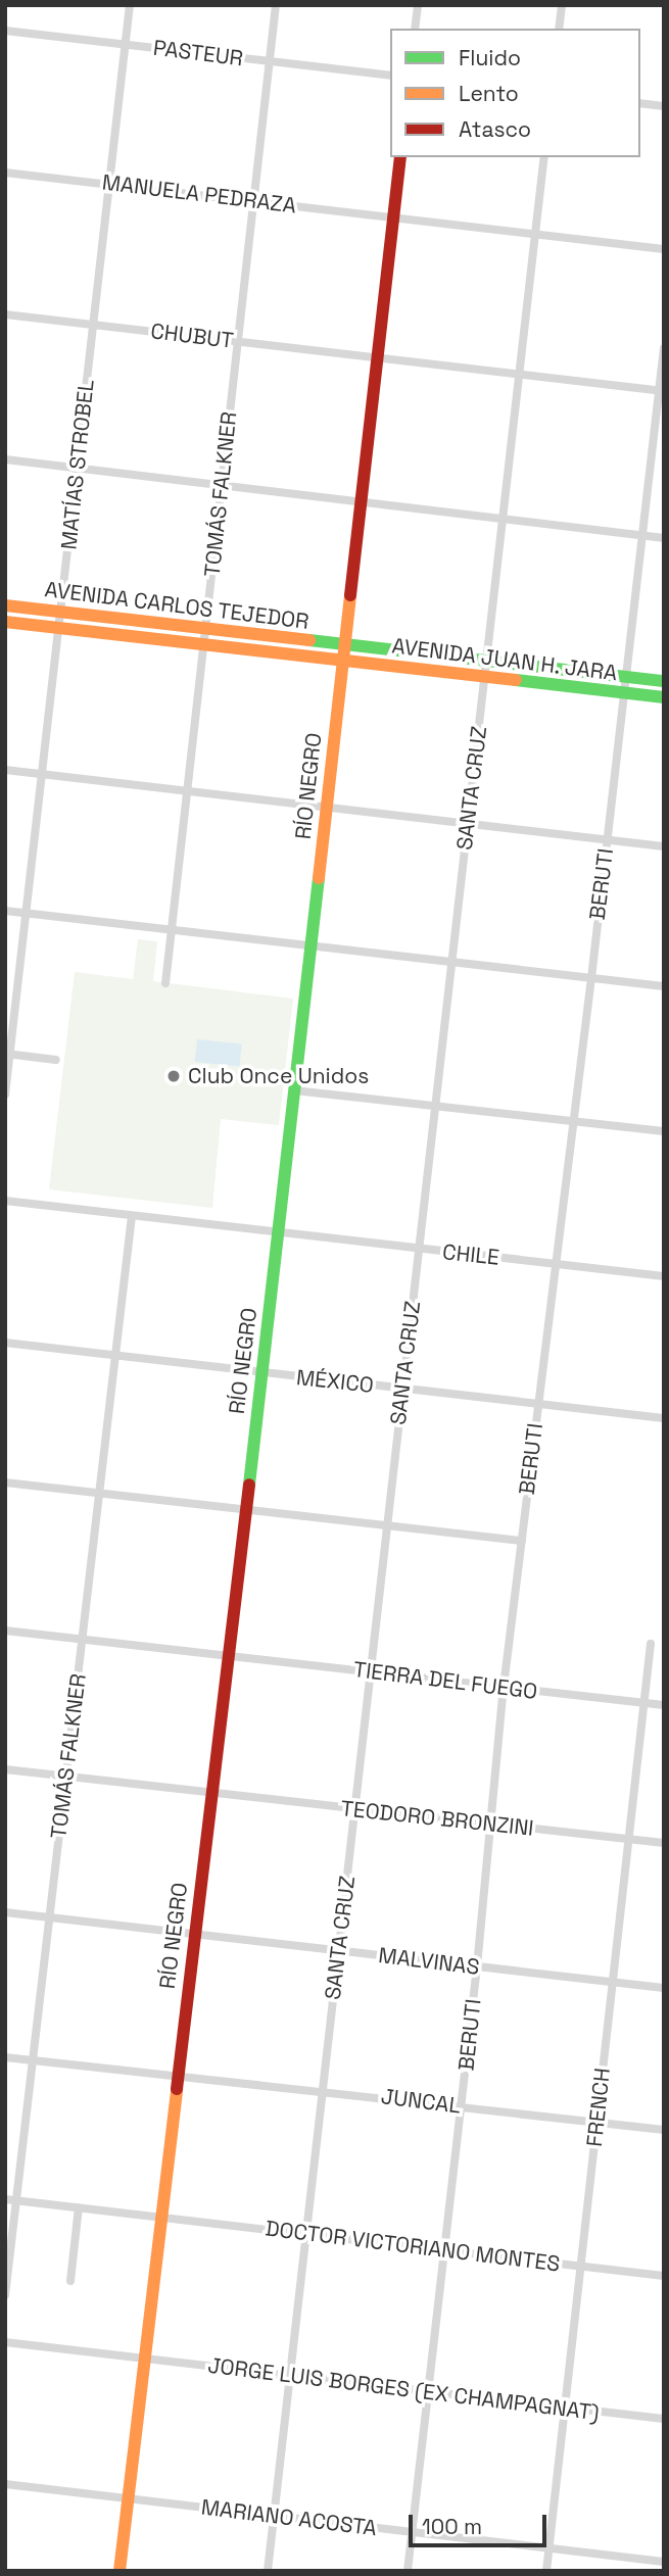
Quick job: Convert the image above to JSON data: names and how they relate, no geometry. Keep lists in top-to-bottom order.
{
  "streets": {
    "street": [
      "PASTEUR",
      "MANUELA PEDRAZA",
      "CHUBUT",
      "MATÍAS STROBEL",
      "TOMÁS FALKNER",
      "AVENIDA CARLOS TEJEDOR",
      "AVENIDA JUAN H. JARA",
      "RÍO NEGRO",
      "SANTA CRUZ",
      "BERUTI",
      "CHILE",
      "MÉXICO",
      "TIERRA DEL FUEGO",
      "TEODORO BRONZINI",
      "MALVINAS",
      "JUNCAL",
      "FRENCH",
      "DOCTOR VICTORIANO MONTES",
      "JORGE LUIS BORGES (EX CHAMPAGNAT)",
      "MARIANO ACOSTA"
    ]
  },
  "crossings": [
    ["PASTEUR", "MATÍAS STROBEL"],
    ["PASTEUR", "TOMÁS FALKNER"],
    ["MANUELA PEDRAZA", "MATÍAS STROBEL"],
    ["MANUELA PEDRAZA", "TOMÁS FALKNER"],
    ["MANUELA PEDRAZA", "RÍO NEGRO"],
    ["MANUELA PEDRAZA", "SANTA CRUZ"],
    ["CHUBUT", "MATÍAS STROBEL"],
    ["CHUBUT", "TOMÁS FALKNER"],
    ["CHUBUT", "RÍO NEGRO"],
    ["CHUBUT", "SANTA CRUZ"],
    ["CHUBUT", "BERUTI"],
    ["MATÍAS STROBEL", "AVENIDA CARLOS TEJEDOR"],
    ["TOMÁS FALKNER", "AVENIDA CARLOS TEJEDOR"],
    ["TOMÁS FALKNER", "CHILE"],
    ["TOMÁS FALKNER", "MÉXICO"],
    ["TOMÁS FALKNER", "TIERRA DEL FUEGO"],
    ["TOMÁS FALKNER", "TEODORO BRONZINI"],
    ["TOMÁS FALKNER", "MALVINAS"],
    ["TOMÁS FALKNER", "JUNCAL"],
    ["TOMÁS FALKNER", "DOCTOR VICTORIANO MONTES"],
    ["AVENIDA CARLOS TEJEDOR", "AVENIDA JUAN H. JARA"],
    ["AVENIDA CARLOS TEJEDOR", "RÍO NEGRO"],
    ["AVENIDA JUAN H. JARA", "RÍO NEGRO"],
    ["AVENIDA JUAN H. JARA", "SANTA CRUZ"],
    ["AVENIDA JUAN H. JARA", "BERUTI"],
    ["RÍO NEGRO", "CHILE"],
    ["RÍO NEGRO", "MÉXICO"],
    ["RÍO NEGRO", "TIERRA DEL FUEGO"],
    ["RÍO NEGRO", "TEODORO BRONZINI"],
    ["RÍO NEGRO", "MALVINAS"],
    ["RÍO NEGRO", "JUNCAL"],
    ["RÍO NEGRO", "DOCTOR VICTORIANO MONTES"],
    ["RÍO NEGRO", "JORGE LUIS BORGES (EX CHAMPAGNAT)"],
    ["RÍO NEGRO", "MARIANO ACOSTA"],
    ["SANTA CRUZ", "CHILE"],
    ["SANTA CRUZ", "MÉXICO"],
    ["SANTA CRUZ", "TIERRA DEL FUEGO"],
    ["SANTA CRUZ", "TEODORO BRONZINI"],
    ["SANTA CRUZ", "MALVINAS"],
    ["SANTA CRUZ", "JUNCAL"],
    ["SANTA CRUZ", "DOCTOR VICTORIANO MONTES"],
    ["SANTA CRUZ", "JORGE LUIS BORGES (EX CHAMPAGNAT)"],
    ["SANTA CRUZ", "MARIANO ACOSTA"],
    ["BERUTI", "CHILE"],
    ["BERUTI", "MÉXICO"],
    ["BERUTI", "TIERRA DEL FUEGO"],
    ["BERUTI", "TEODORO BRONZINI"],
    ["BERUTI", "MALVINAS"],
    ["BERUTI", "JUNCAL"],
    ["BERUTI", "DOCTOR VICTORIANO MONTES"],
    ["BERUTI", "JORGE LUIS BORGES (EX CHAMPAGNAT)"],
    ["BERUTI", "MARIANO ACOSTA"],
    ["TIERRA DEL FUEGO", "FRENCH"],
    ["TEODORO BRONZINI", "FRENCH"],
    ["MALVINAS", "FRENCH"],
    ["JUNCAL", "FRENCH"],
    ["FRENCH", "DOCTOR VICTORIANO MONTES"],
    ["FRENCH", "JORGE LUIS BORGES (EX CHAMPAGNAT)"],
    ["FRENCH", "MARIANO ACOSTA"]
  ],
  "places": ["Club Once Unidos"],
  "legend": ["Fluido", "Lento", "Atasco"],
  "scale_bar": "100 m"
}
